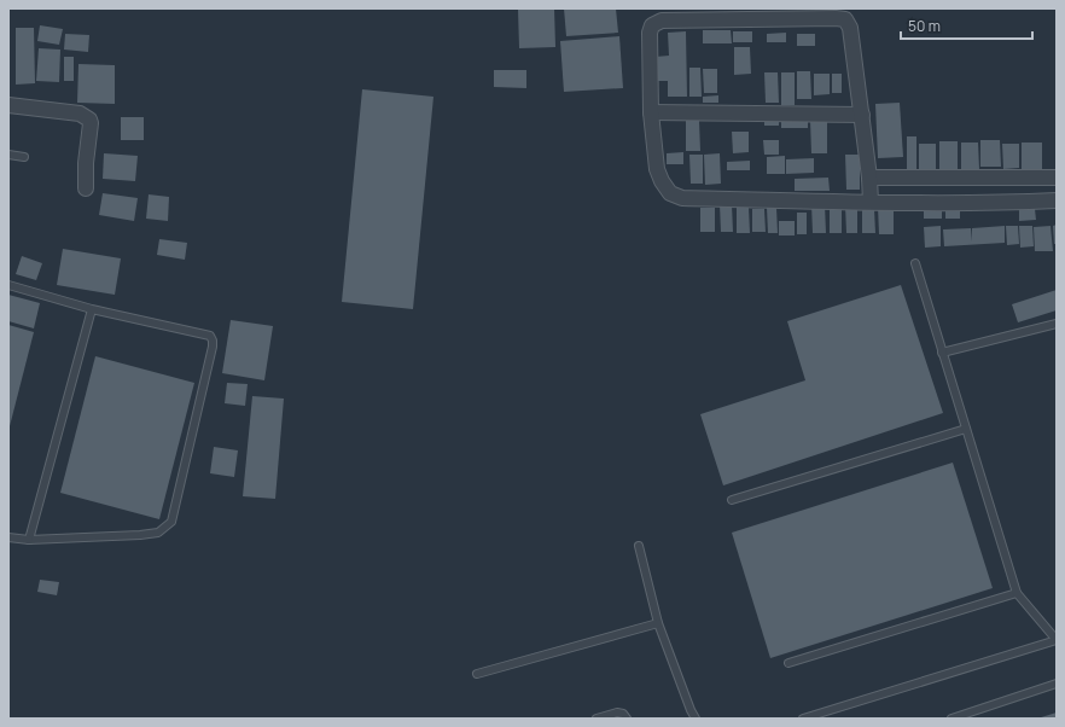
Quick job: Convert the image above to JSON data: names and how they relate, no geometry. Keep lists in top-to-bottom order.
{
  "scale_bar": "50 m"
}
